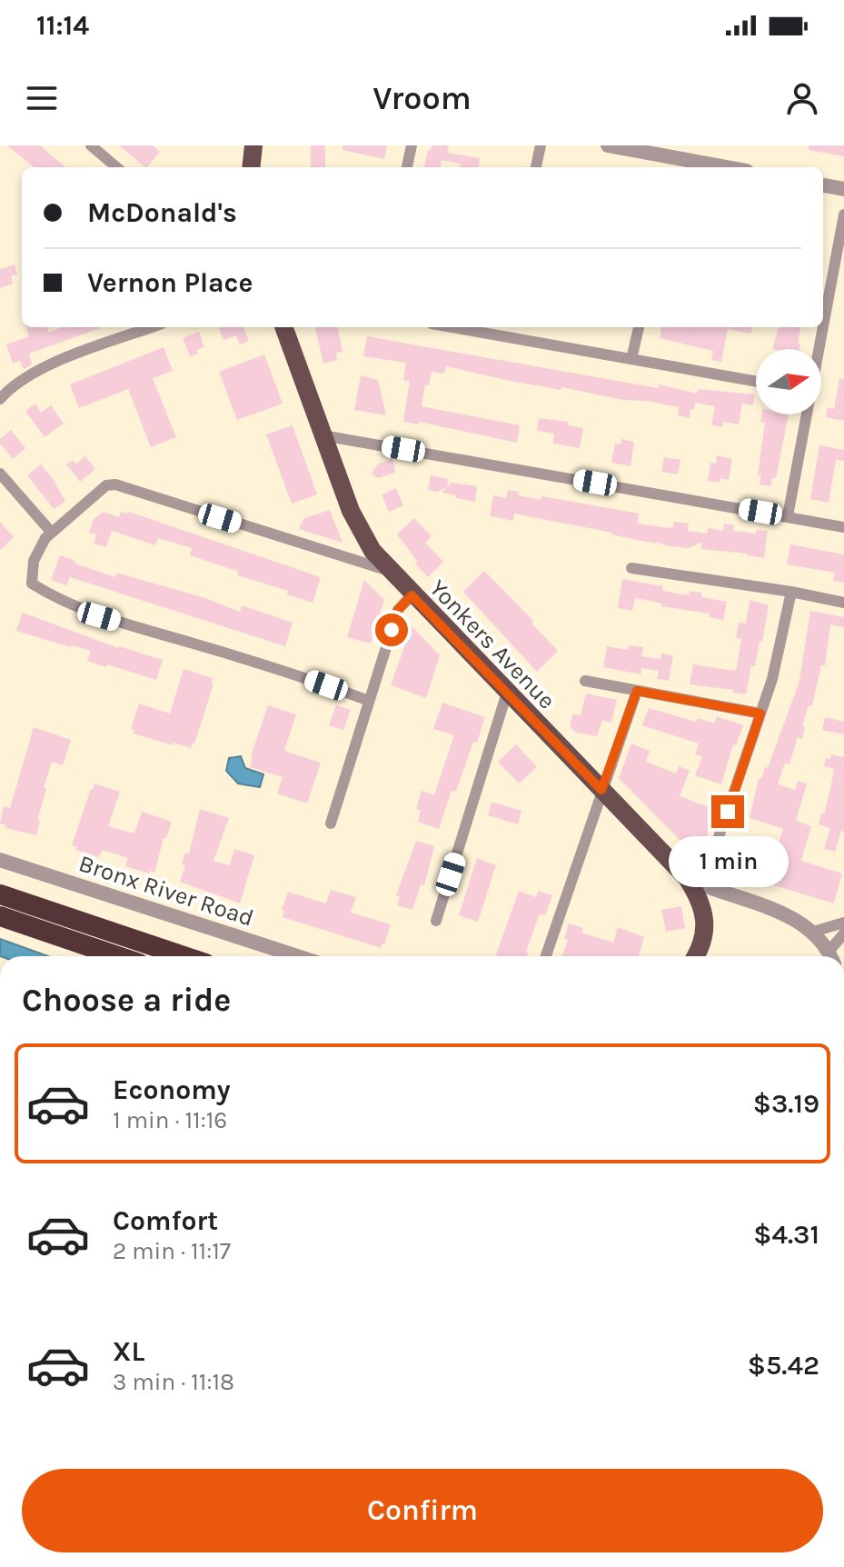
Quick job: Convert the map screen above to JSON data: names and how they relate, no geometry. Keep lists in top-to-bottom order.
{
  "streets": {
    "main road": ["Yonkers Avenue"],
    "street": ["Bronx River Road"]
  },
  "north": "right",
  "page": {
    "status": "11:14",
    "header": "Vroom",
    "banner": ["McDonald's", "Vernon Place"],
    "bubble": "1 min",
    "heading": "Choose a ride",
    "list": [
      {
        "name": "Economy",
        "note": "1 min · 11:16",
        "value": "$3.19"
      },
      {
        "name": "Comfort",
        "note": "2 min · 11:17",
        "value": "$4.31"
      },
      {
        "name": "XL",
        "note": "3 min · 11:18",
        "value": "$5.42"
      }
    ],
    "buttons": "Confirm"
  }
}
